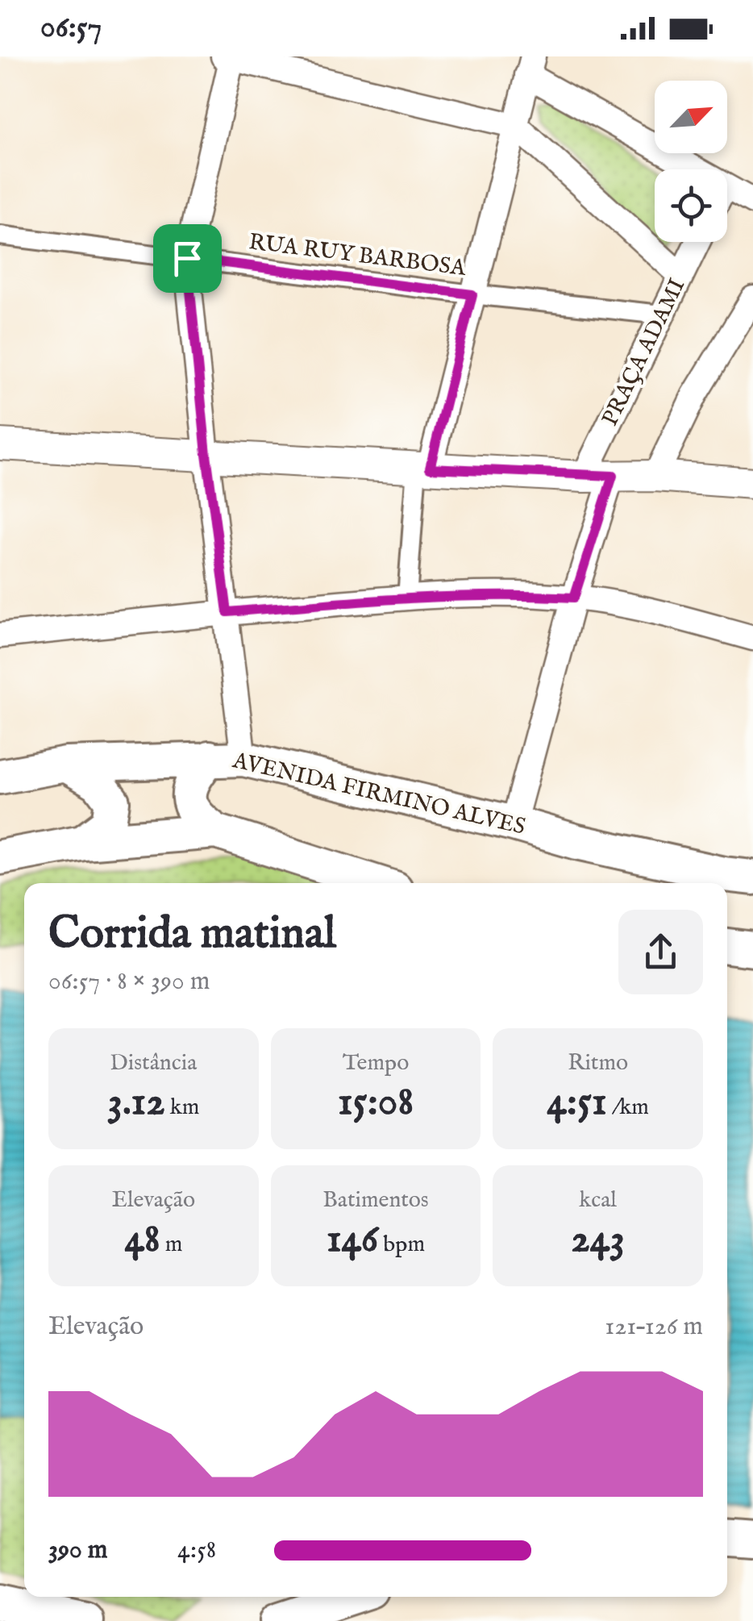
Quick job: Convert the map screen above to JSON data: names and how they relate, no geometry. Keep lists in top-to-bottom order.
{
  "streets": {
    "main road": ["AVENIDA FIRMINO ALVES"],
    "street": ["RUA RUY BARBOSA", "PRAÇA ADAMI"]
  },
  "crossings": [
    ["RUA RUY BARBOSA", "PRAÇA ADAMI"],
    ["PRAÇA ADAMI", "AVENIDA FIRMINO ALVES"]
  ],
  "north": "top right",
  "page": {
    "status": "06:57",
    "heading": ["Corrida matinal", "06:57 · 8 × 390 m"],
    "stats": [
      ["Distância", "3.12 km"],
      ["Tempo", "15:08"],
      ["Ritmo", "4:51 /km"],
      ["Elevação", "48 m"],
      ["Batimentos", "146 bpm"],
      ["kcal", "243"]
    ],
    "chart": ["Elevação", "121–126 m"],
    "list": [
      {
        "name": "390 m",
        "note": "4:58"
      }
    ]
  }
}
